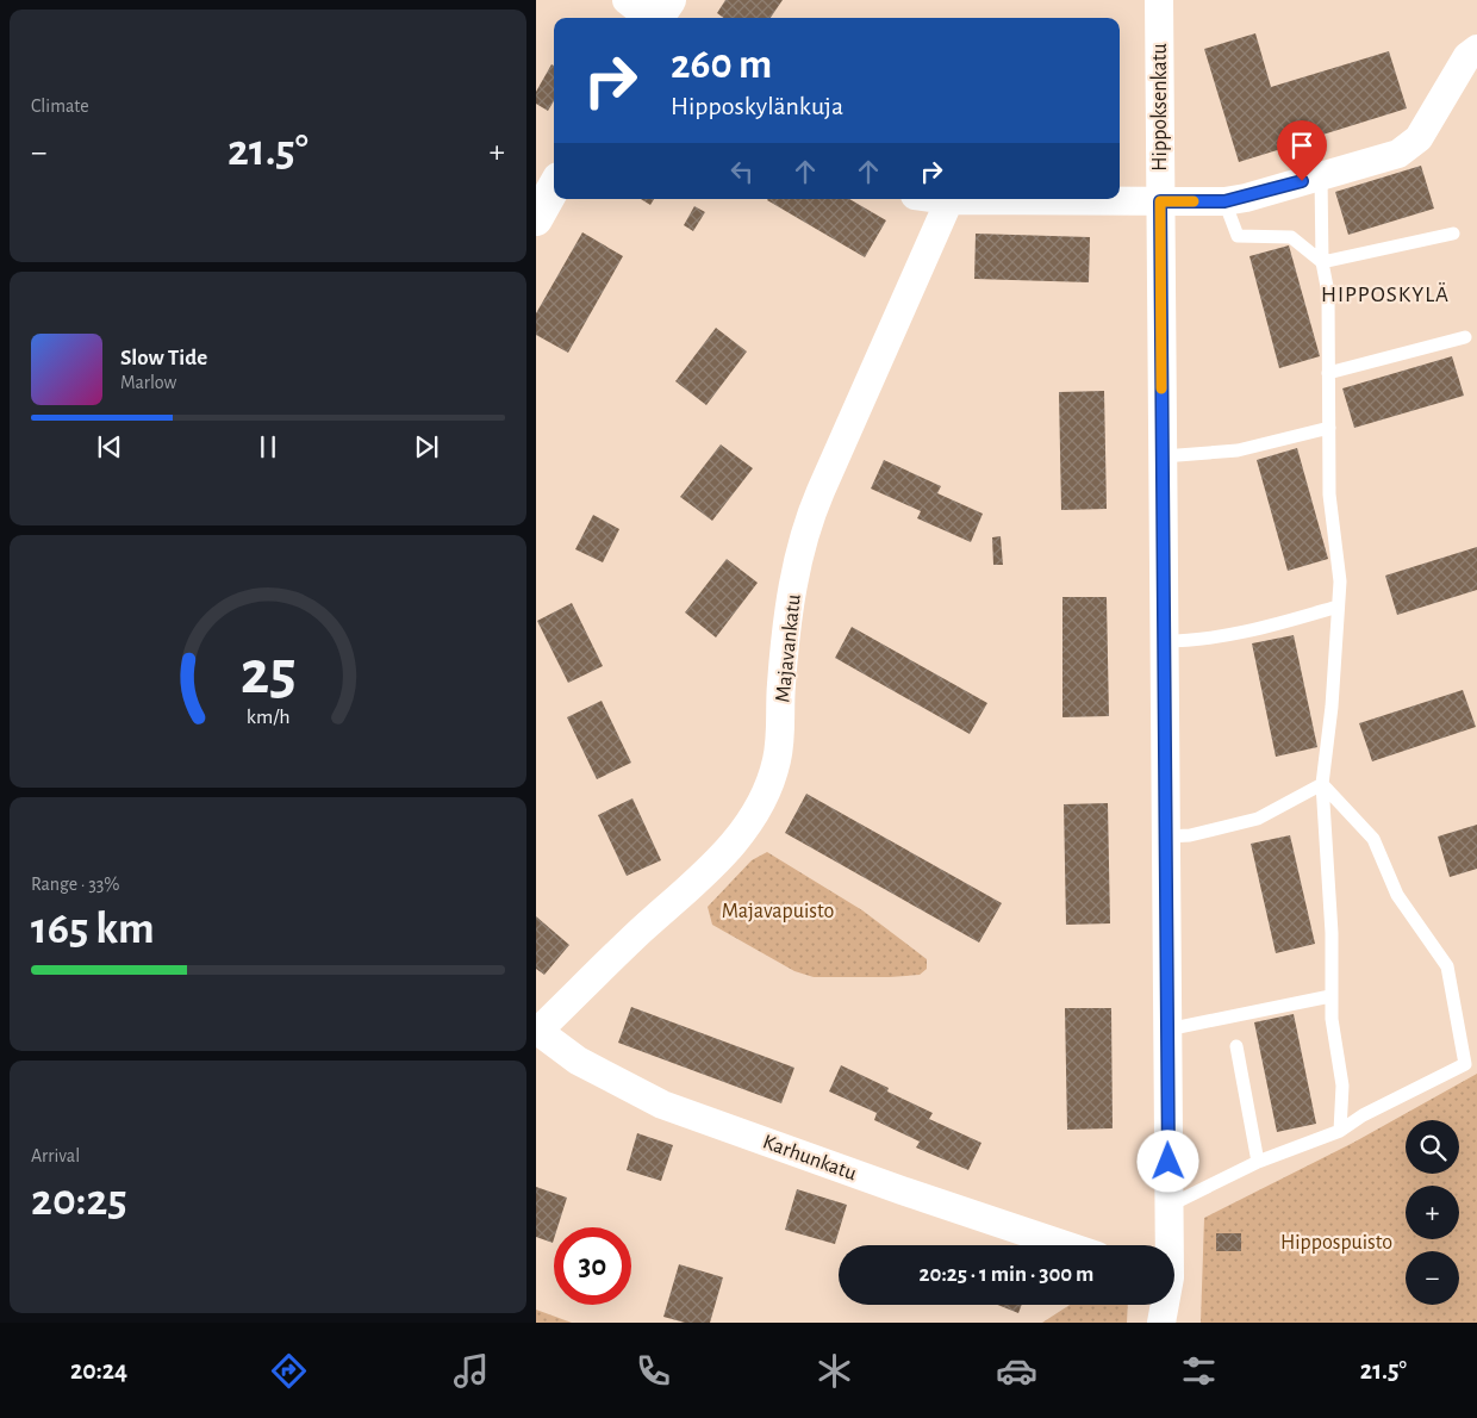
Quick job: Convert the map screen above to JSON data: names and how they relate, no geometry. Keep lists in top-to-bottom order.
{
  "streets": {
    "street": ["Hippoksenkatu", "Majavankatu", "Karhunkatu"]
  },
  "crossings": [
    ["Majavankatu", "Karhunkatu"]
  ],
  "districts": ["HIPPOSKYLÄ"],
  "parks": ["Majavapuisto", "Hippospuisto"],
  "page": {
    "tile": [
      "Climate",
      ["Range · 33%", "165 km"],
      ["Arrival", "20:25"]
    ],
    "turn": ["260 m", "Hipposkylänkuja"],
    "heat": ["−", "21.5°", "+"],
    "song": ["Slow Tide", "Marlow"],
    "map_buttons": ["+", "−"],
    "limit": "30",
    "trip": "20:25 · 1 min · 300 m",
    "tabs": ["20:24", "21.5°"],
    "gauge": ["25", "km/h"]
  }
}
